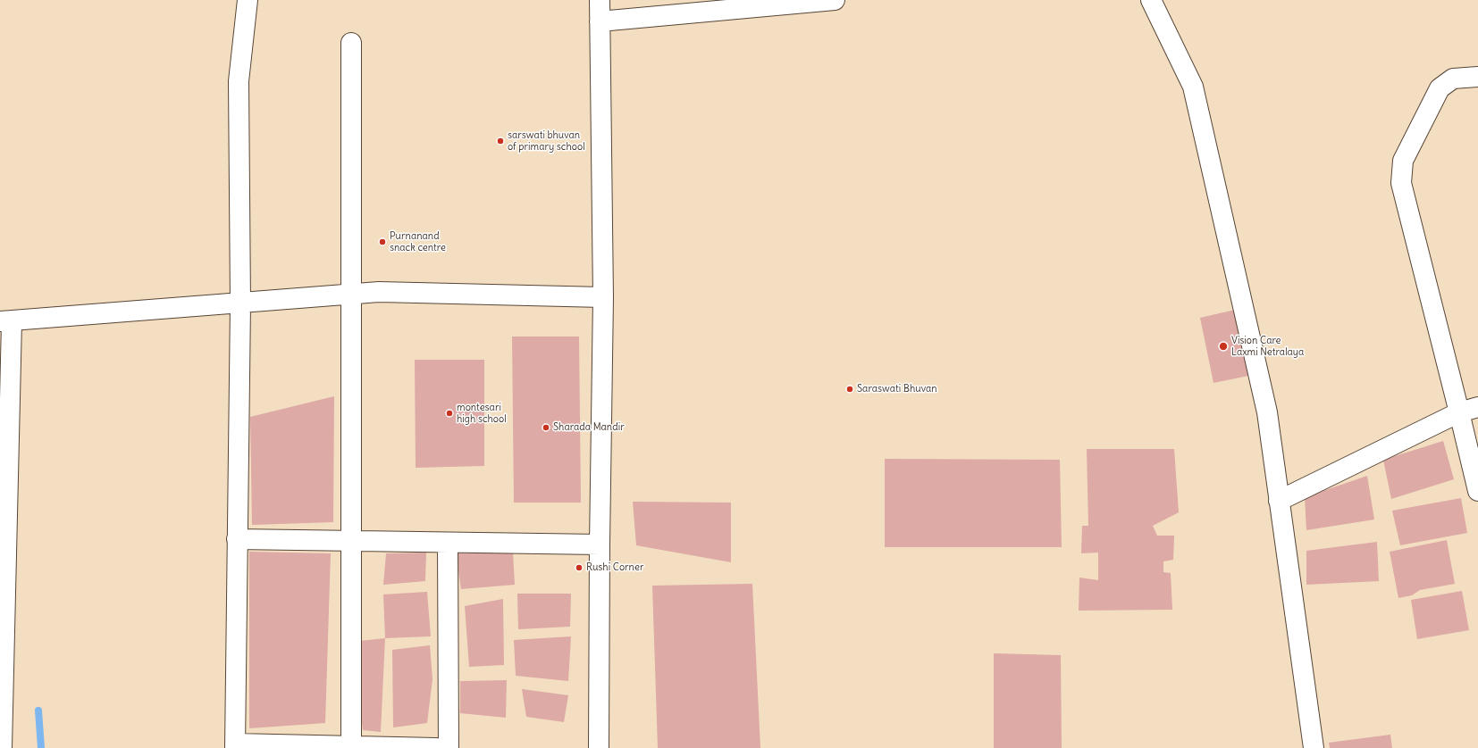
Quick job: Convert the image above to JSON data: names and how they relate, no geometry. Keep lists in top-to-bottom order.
{
  "places": [
    "sarswati bhuvan of primary school",
    "Purnanand snack centre",
    "Vision Care Laxmi Netralaya",
    "Saraswati Bhuvan",
    "montesari high school",
    "Sharada Mandir",
    "Rushi Corner"
  ]
}
